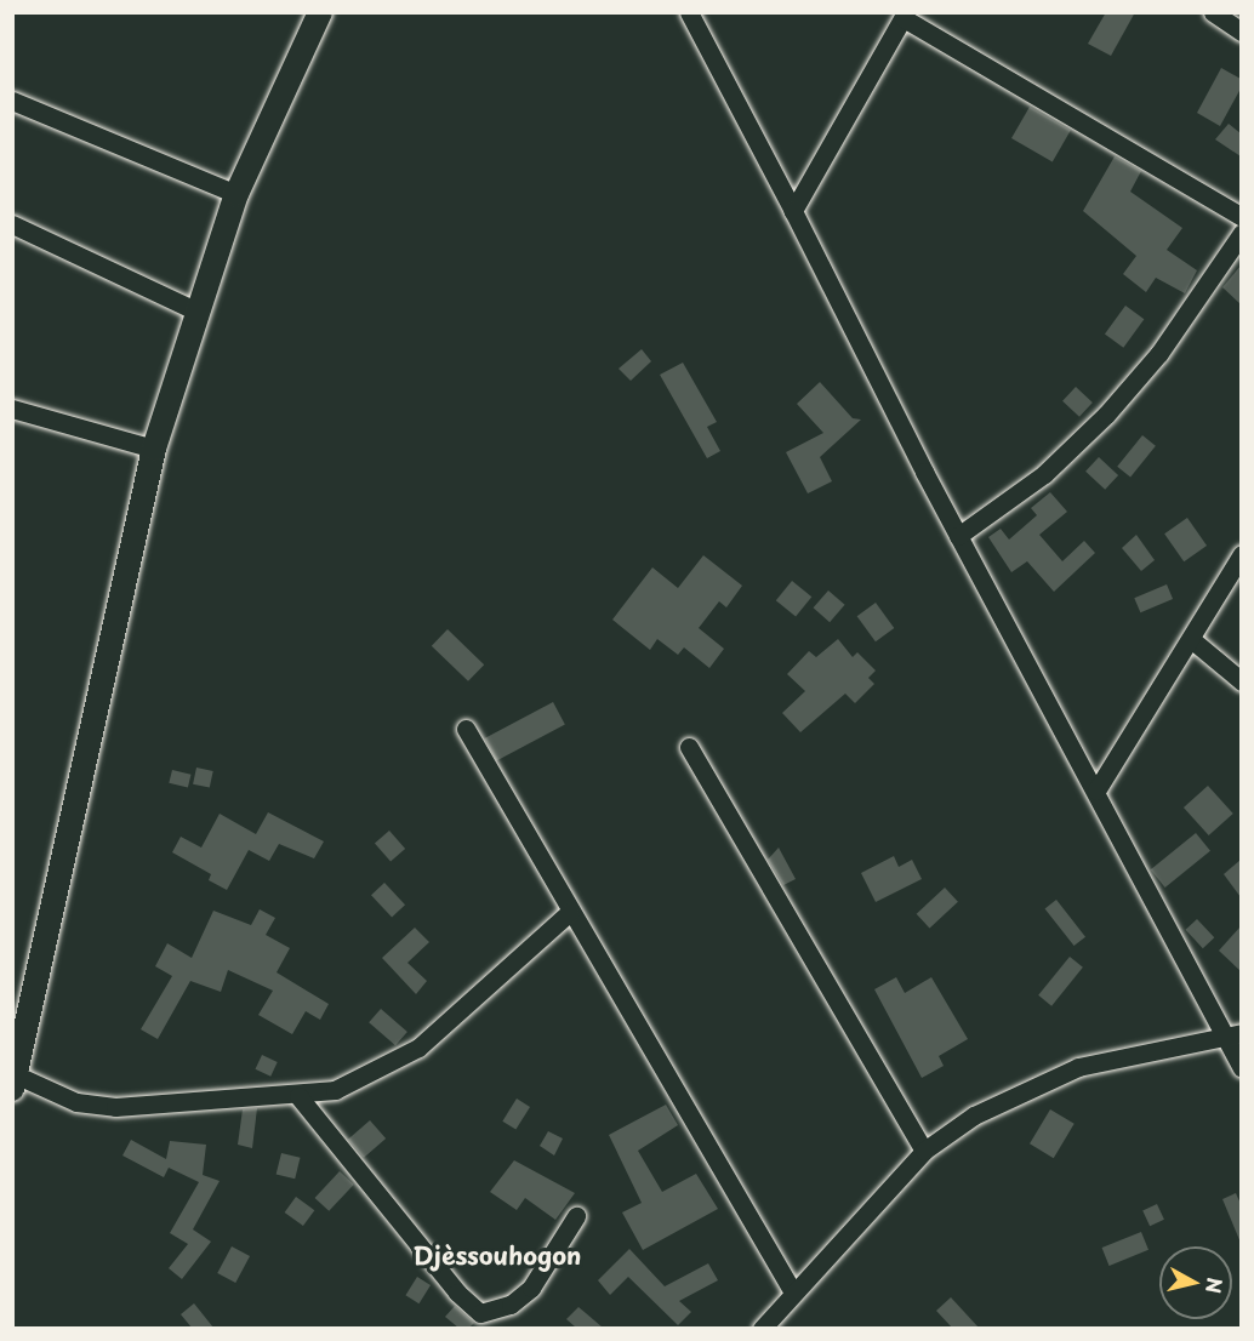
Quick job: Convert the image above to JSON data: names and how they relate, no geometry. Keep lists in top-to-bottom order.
{
  "districts": ["Djèssouhogon"],
  "north": "right"
}
